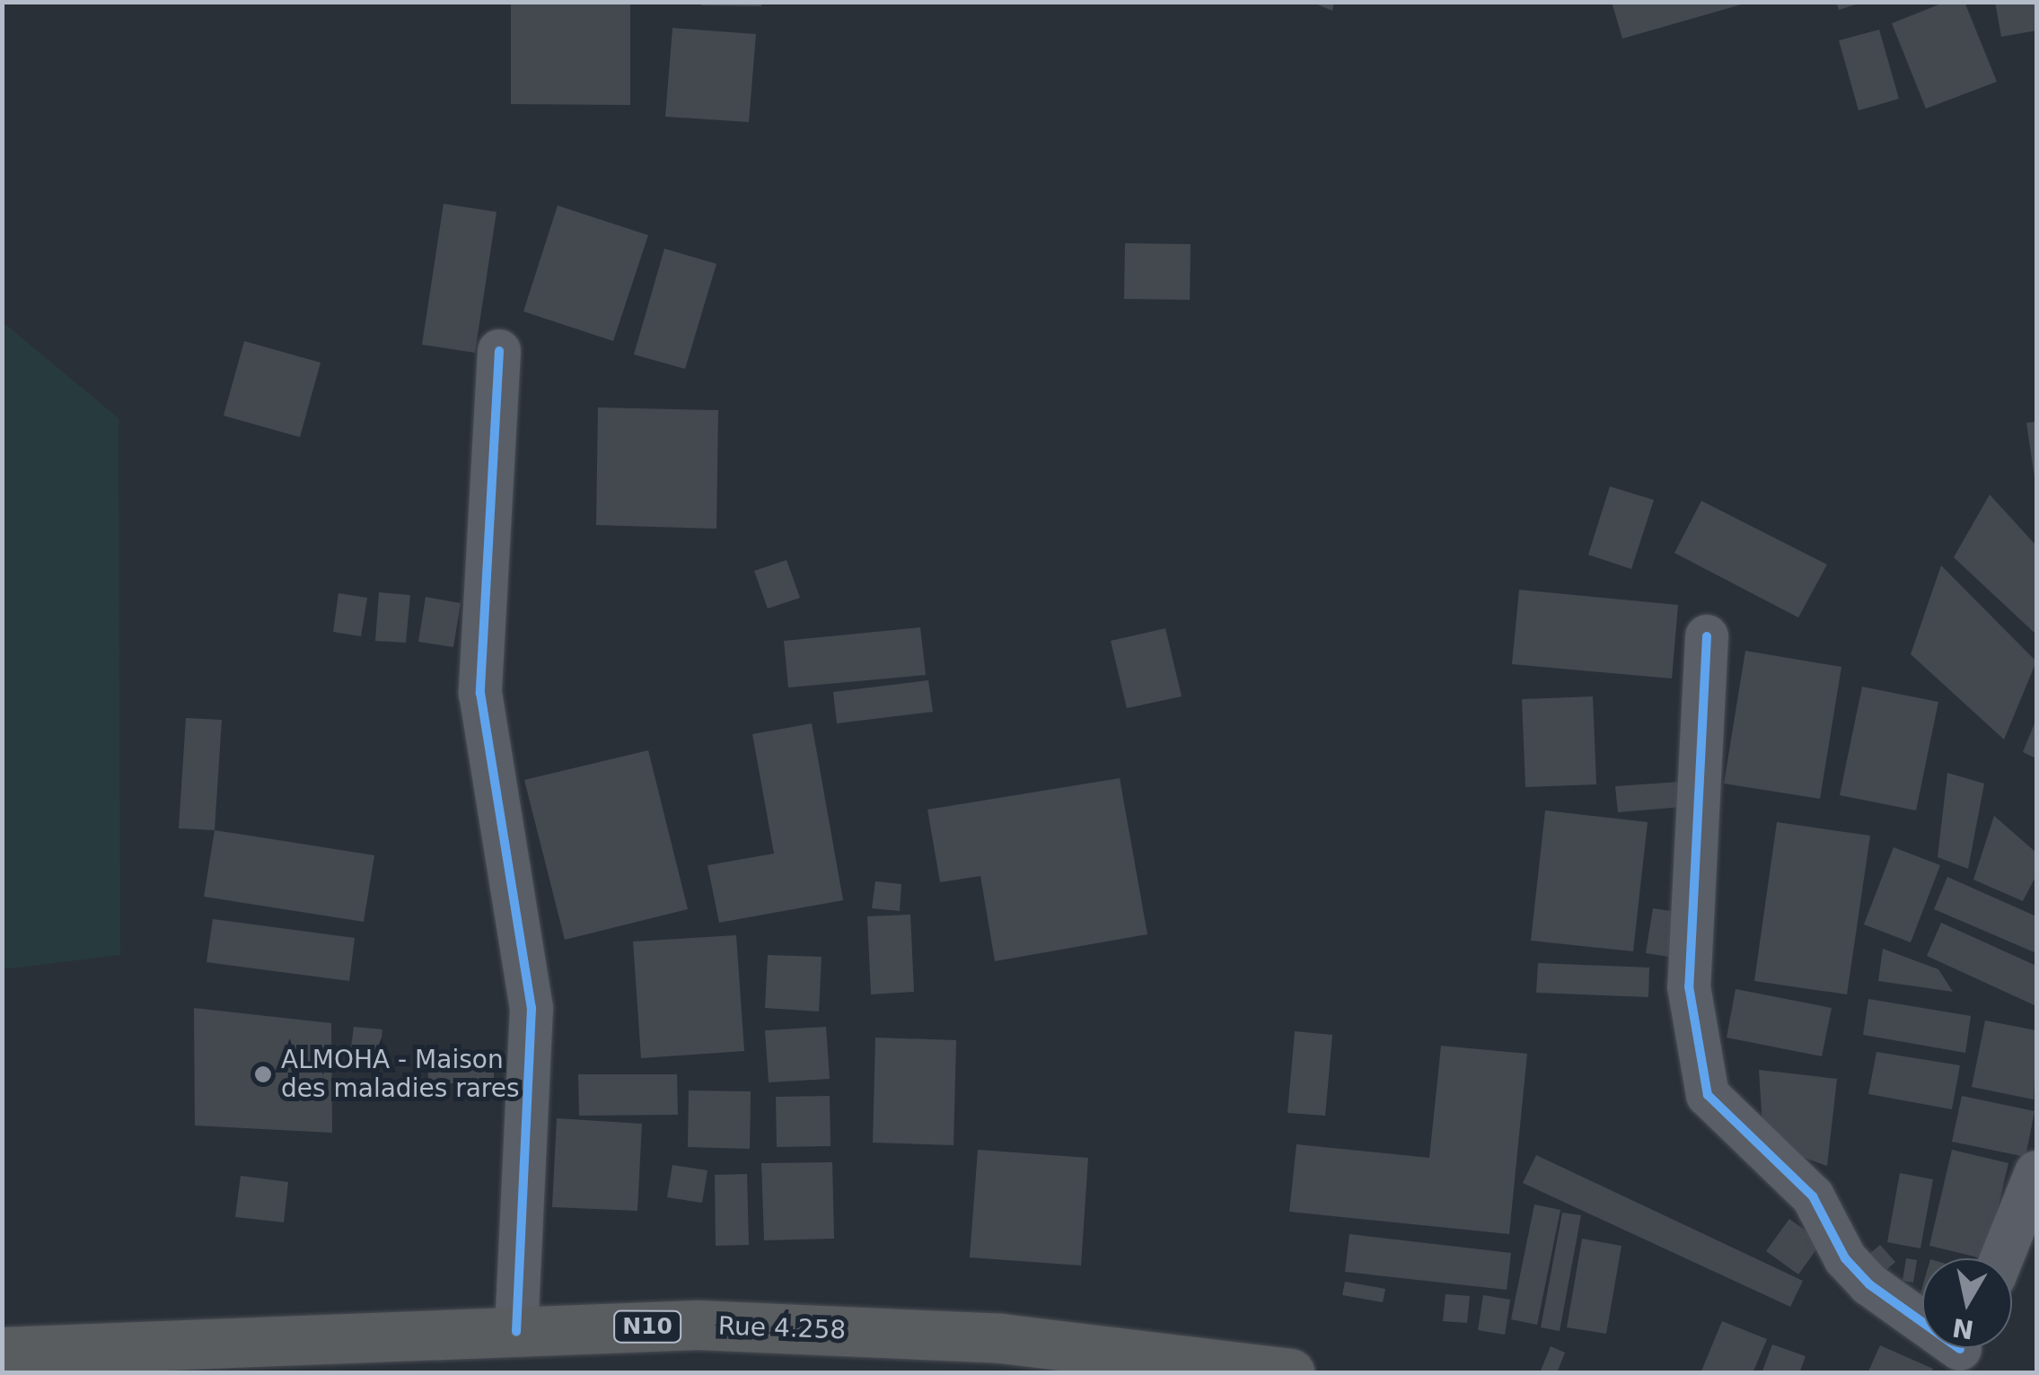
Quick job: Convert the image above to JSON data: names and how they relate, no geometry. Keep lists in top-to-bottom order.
{
  "streets": {
    "highway": ["N10", "Rue 4.258"]
  },
  "places": ["ALMOHA - Maison des maladies rares"],
  "north": "bottom"
}
